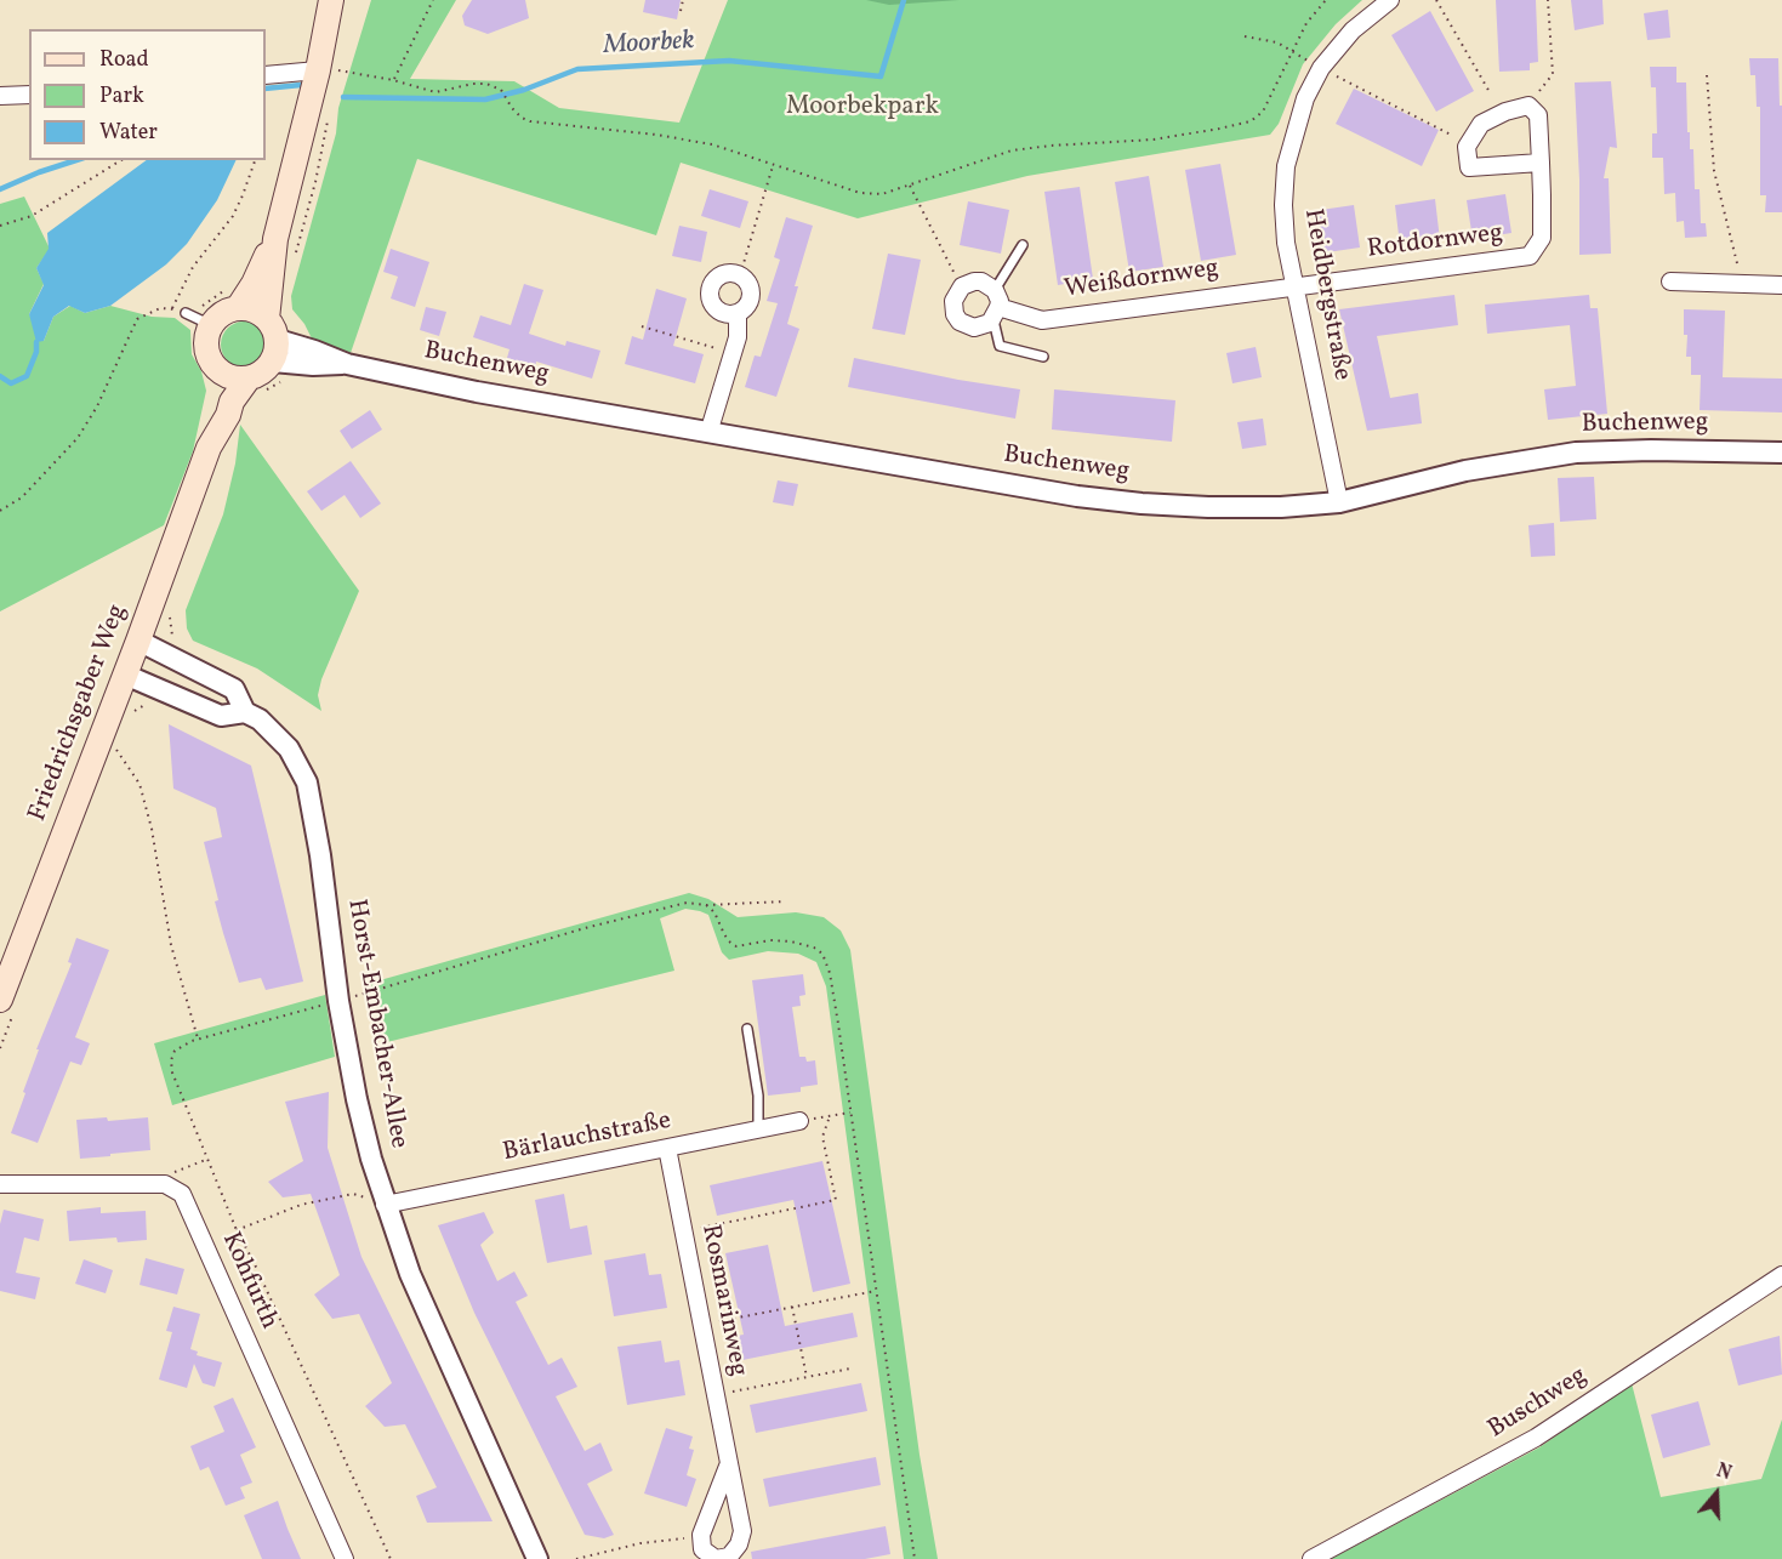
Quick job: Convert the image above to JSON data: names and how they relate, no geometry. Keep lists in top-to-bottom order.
{
  "streets": {
    "main road": ["Friedrichsgaber Weg"],
    "street": [
      "Rotdornweg",
      "Weißdornweg",
      "Heidbergstraße",
      "Buchenweg",
      "Horst-Embacher-Allee",
      "Bärlauchstraße",
      "Kohfurth",
      "Rosmarinweg",
      "Buschweg"
    ]
  },
  "crossings": [
    ["Rotdornweg", "Weißdornweg"],
    ["Rotdornweg", "Heidbergstraße"],
    ["Weißdornweg", "Heidbergstraße"],
    ["Heidbergstraße", "Buchenweg"],
    ["Friedrichsgaber Weg", "Horst-Embacher-Allee"],
    ["Horst-Embacher-Allee", "Bärlauchstraße"],
    ["Bärlauchstraße", "Rosmarinweg"]
  ],
  "water": ["Moorbek"],
  "parks": ["Moorbekpark"],
  "legend": ["Road", "Park", "Water"],
  "north": "top"
}
